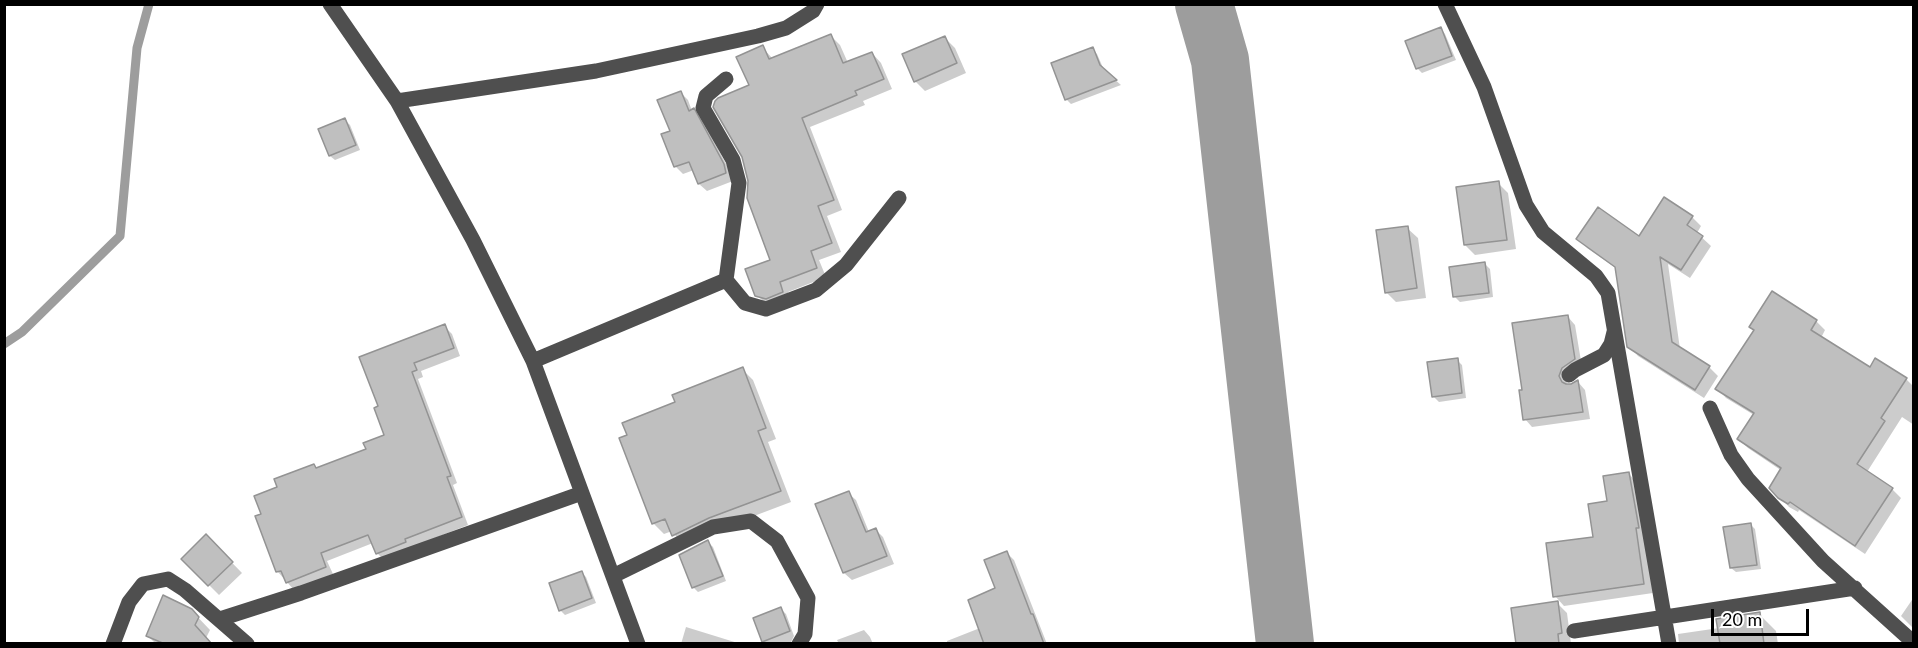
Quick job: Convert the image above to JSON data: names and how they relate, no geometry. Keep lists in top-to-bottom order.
{
  "scale_bar": "20 m"
}
